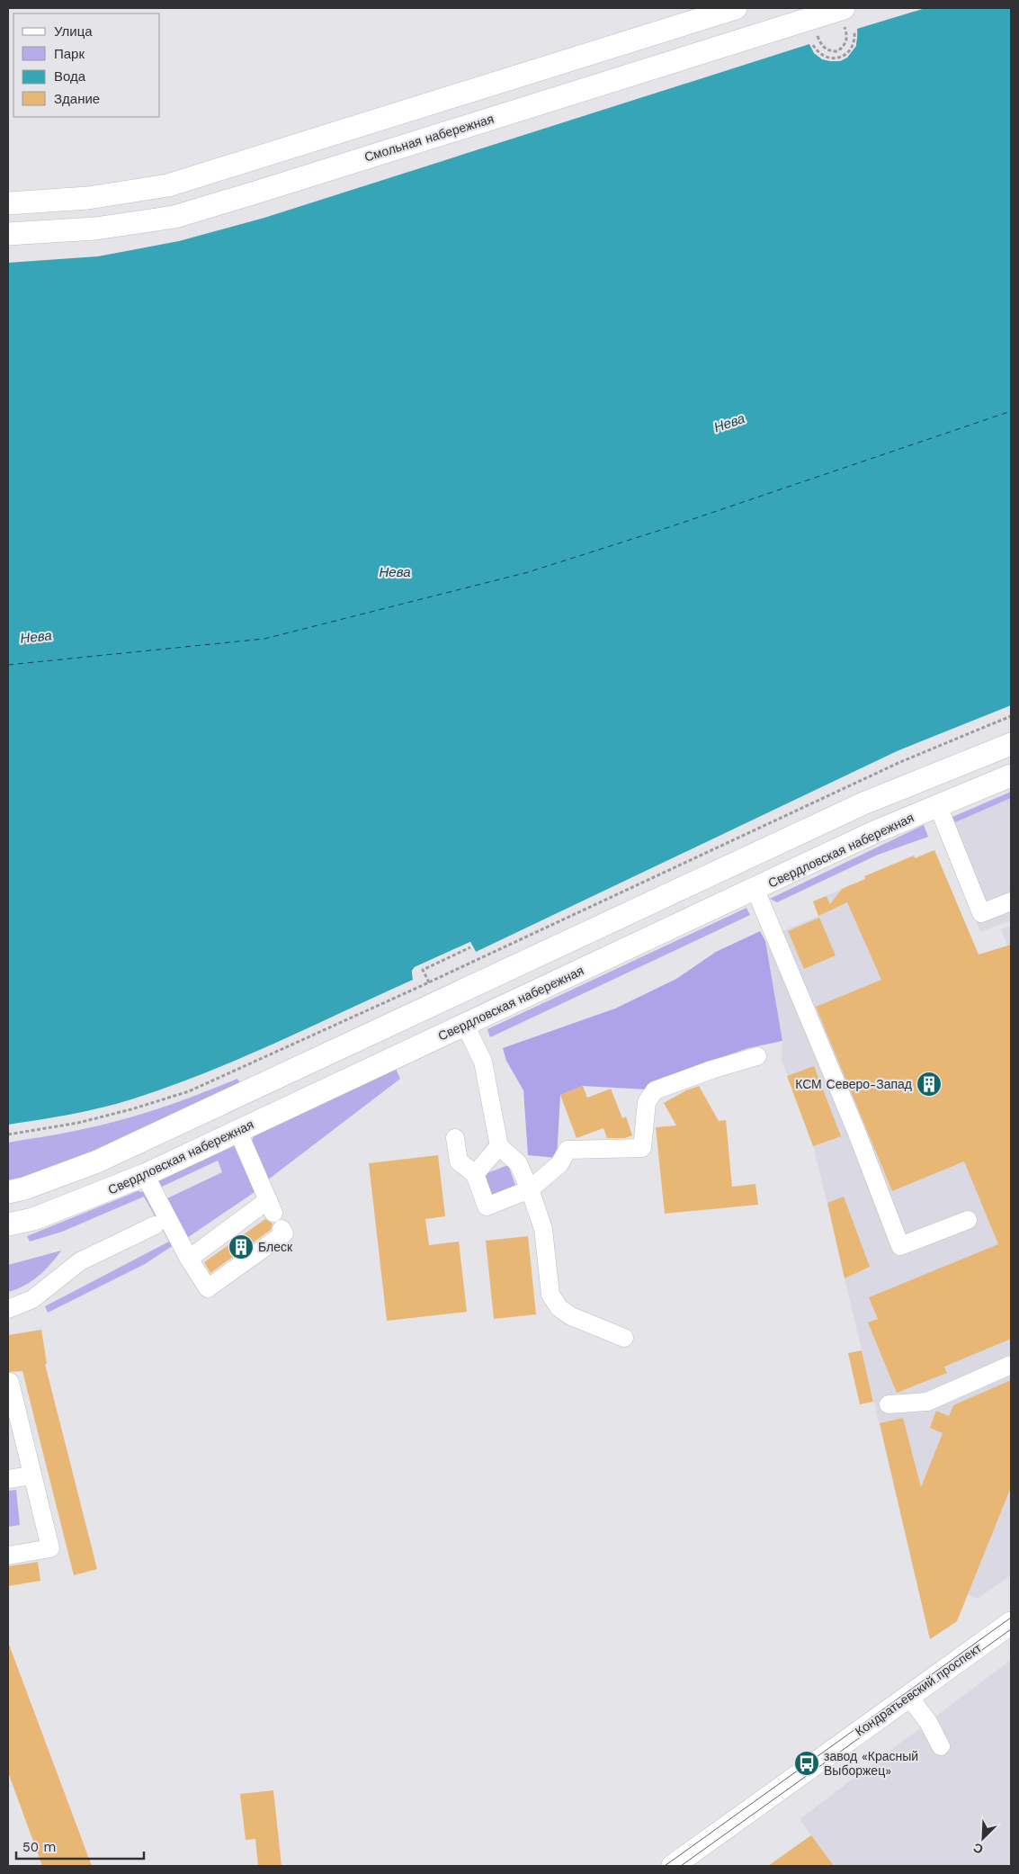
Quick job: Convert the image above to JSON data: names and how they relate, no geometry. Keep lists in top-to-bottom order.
{
  "streets": {
    "main road": ["Смольная набережная", "Свердловская набережная", "Кондратьевский проспект"]
  },
  "water": ["Нева"],
  "places": {
    "building": ["КСМ Северо-Запад", "Блеск"],
    "bus stop": ["завод «Красный Выборжец»"]
  },
  "legend": [
    "Улица",
    "Парк",
    "Вода",
    "Здание"
  ],
  "scale_bar": "50 m",
  "north": "bottom left"
}
